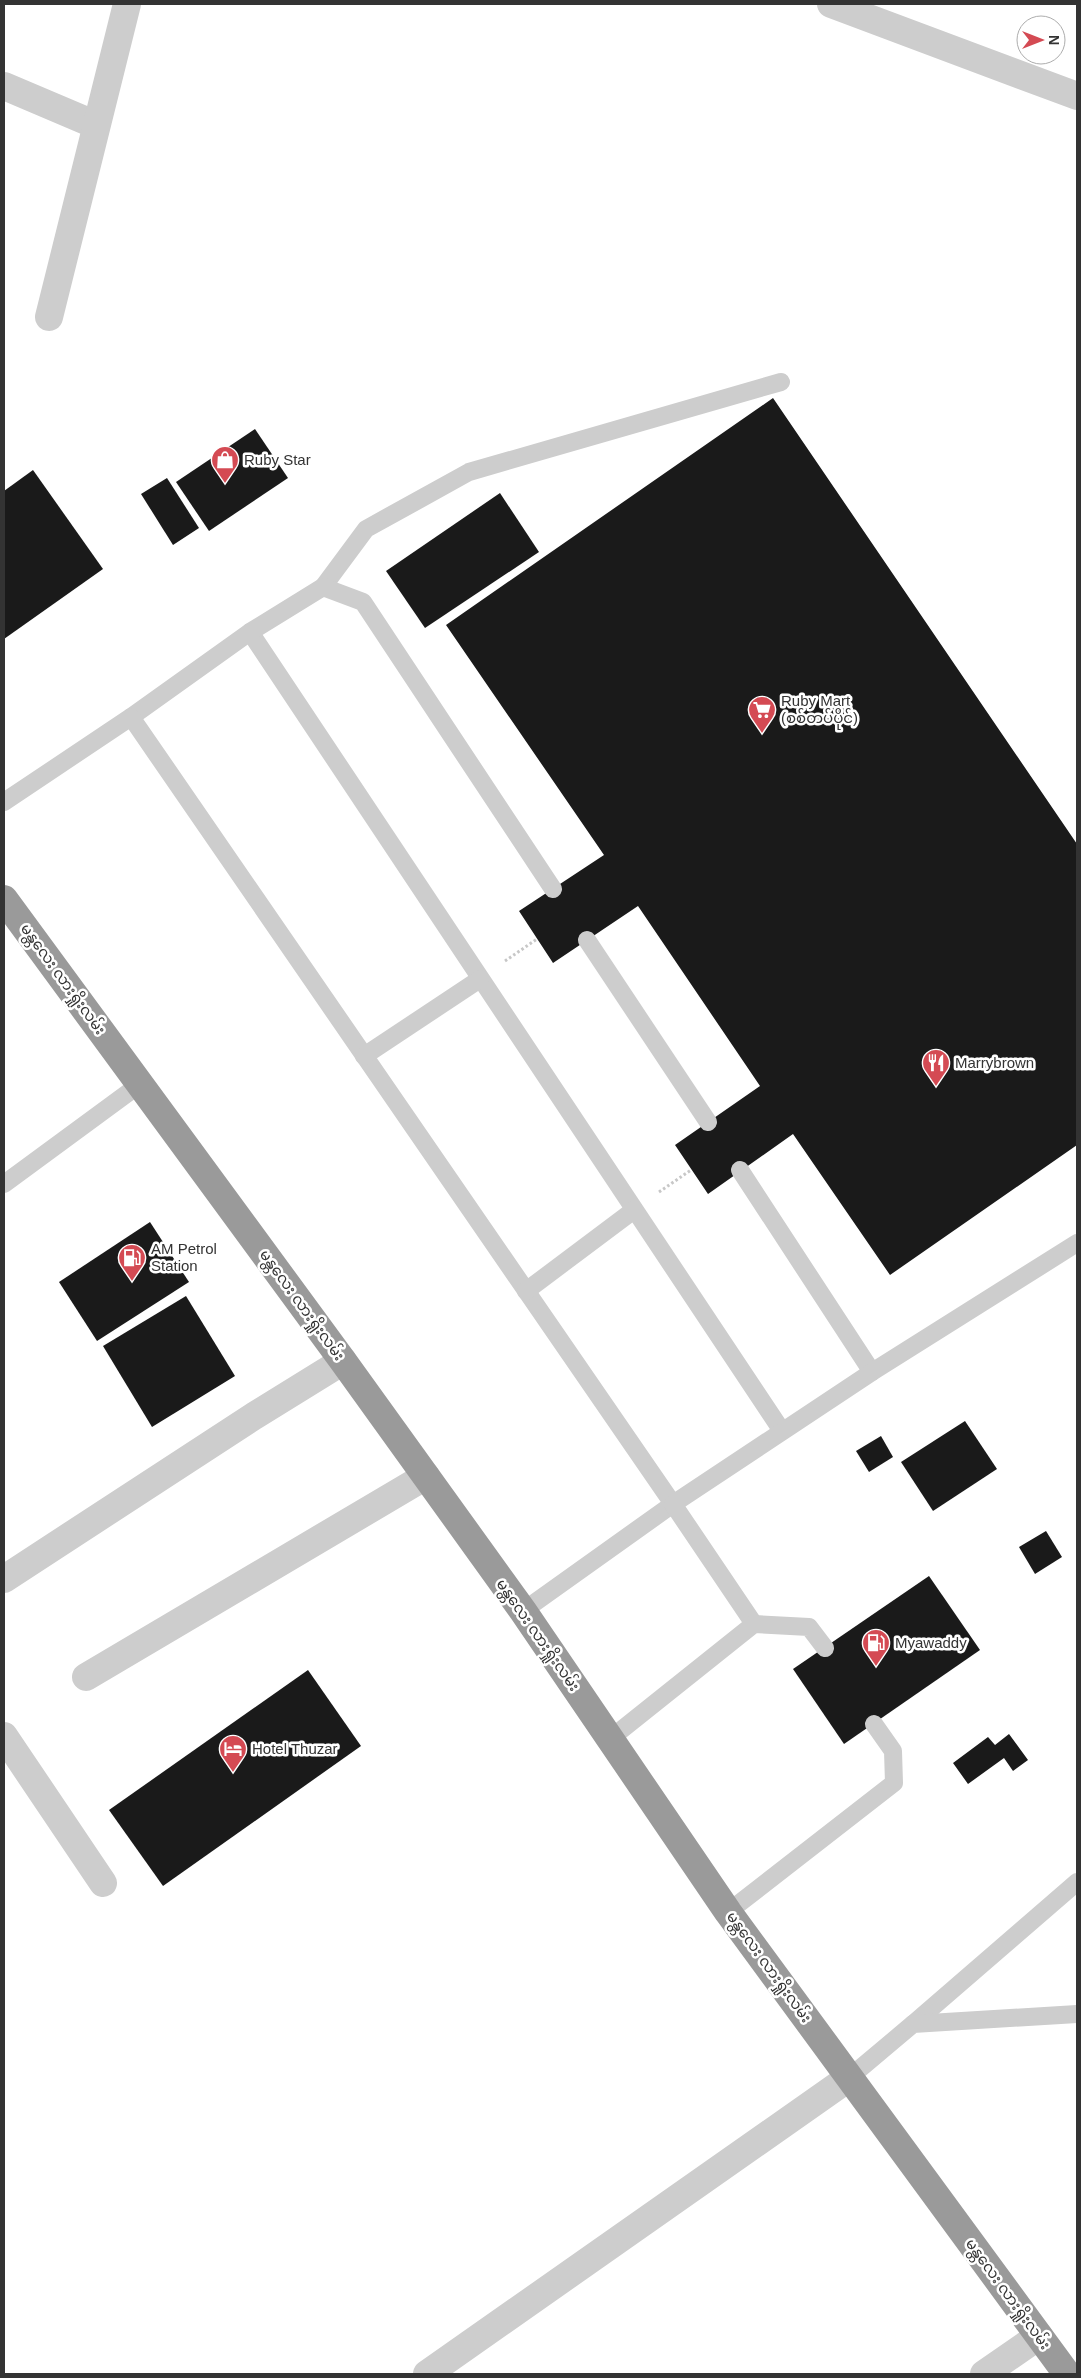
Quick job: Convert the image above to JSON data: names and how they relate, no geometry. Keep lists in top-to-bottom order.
{
  "streets": {
    "highway": ["မန္တလေး လားရှိုးလမ်း"]
  },
  "places": {
    "shop": ["Ruby Star"],
    "supermarket": ["Ruby Mart (စစ်တပ်ပိုင်)"],
    "restaurant": ["Marrybrown"],
    "fuel station": ["AM Petrol Station", "Myawaddy"],
    "hotel": ["Hotel Thuzar"]
  },
  "north": "right"
}
